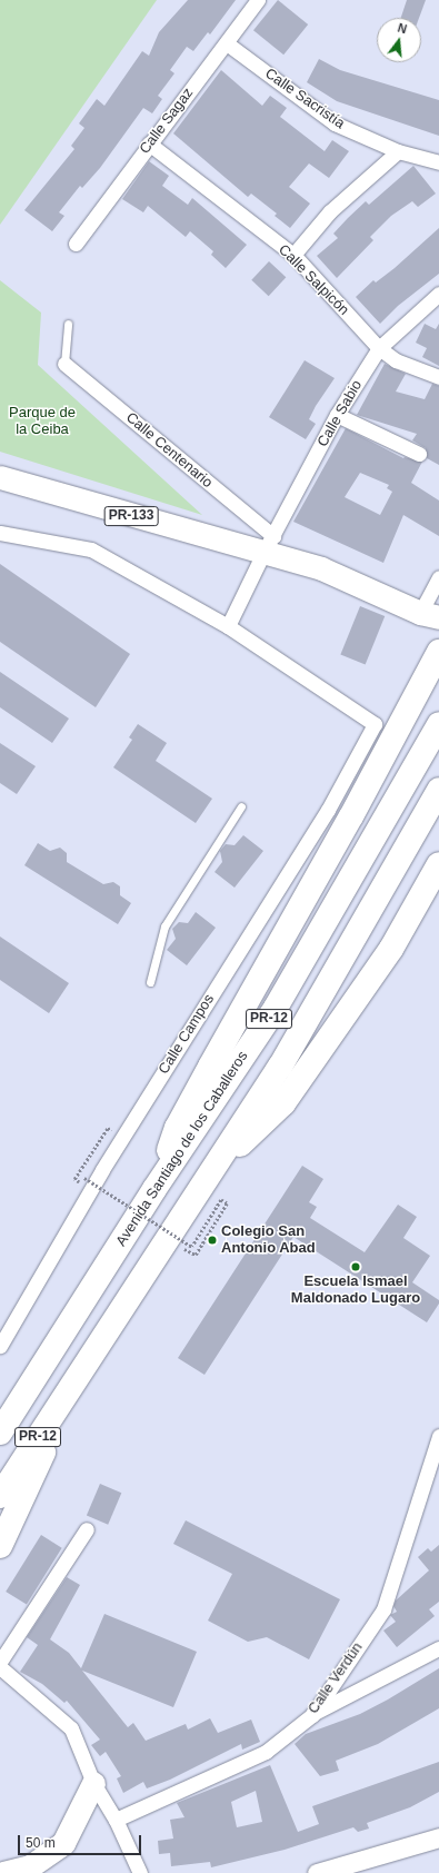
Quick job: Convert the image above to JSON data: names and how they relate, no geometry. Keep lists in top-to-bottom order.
{
  "streets": {
    "highway": ["PR-12", "Avenida Santiago de los Caballeros"],
    "main road": ["PR-133"],
    "street": [
      "Calle Sacristía",
      "Calle Sagaz",
      "Calle Salpicón",
      "Calle Sabio",
      "Calle Centenario",
      "Calle Campos",
      "Calle Verdún"
    ]
  },
  "crossings": [
    ["Calle Sacristía", "Calle Sagaz"],
    ["Calle Sagaz", "Calle Salpicón"],
    ["Calle Salpicón", "Calle Sabio"],
    ["Calle Sabio", "Calle Centenario"],
    ["Calle Sabio", "PR-133"],
    ["Calle Sabio", "Calle Campos"],
    ["Calle Centenario", "PR-133"]
  ],
  "parks": ["Parque de la Ceiba"],
  "places": ["Colegio San Antonio Abad", "Escuela Ismael Maldonado Lugaro"],
  "scale_bar": "50 m",
  "north": "top"
}
